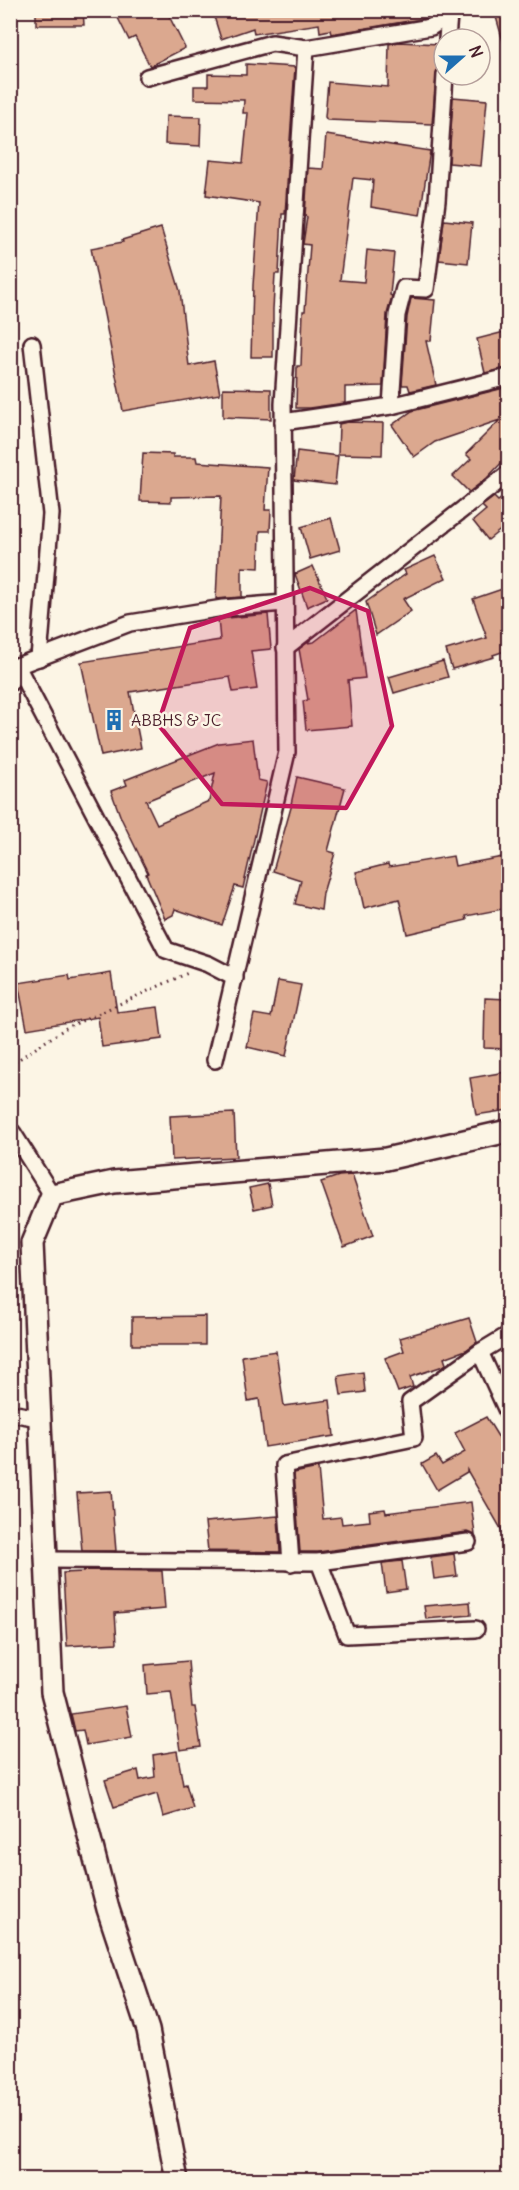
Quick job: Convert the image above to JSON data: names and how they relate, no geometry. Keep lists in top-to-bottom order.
{
  "places": {
    "building": ["ABBHS & JC"]
  },
  "north": "right"
}
